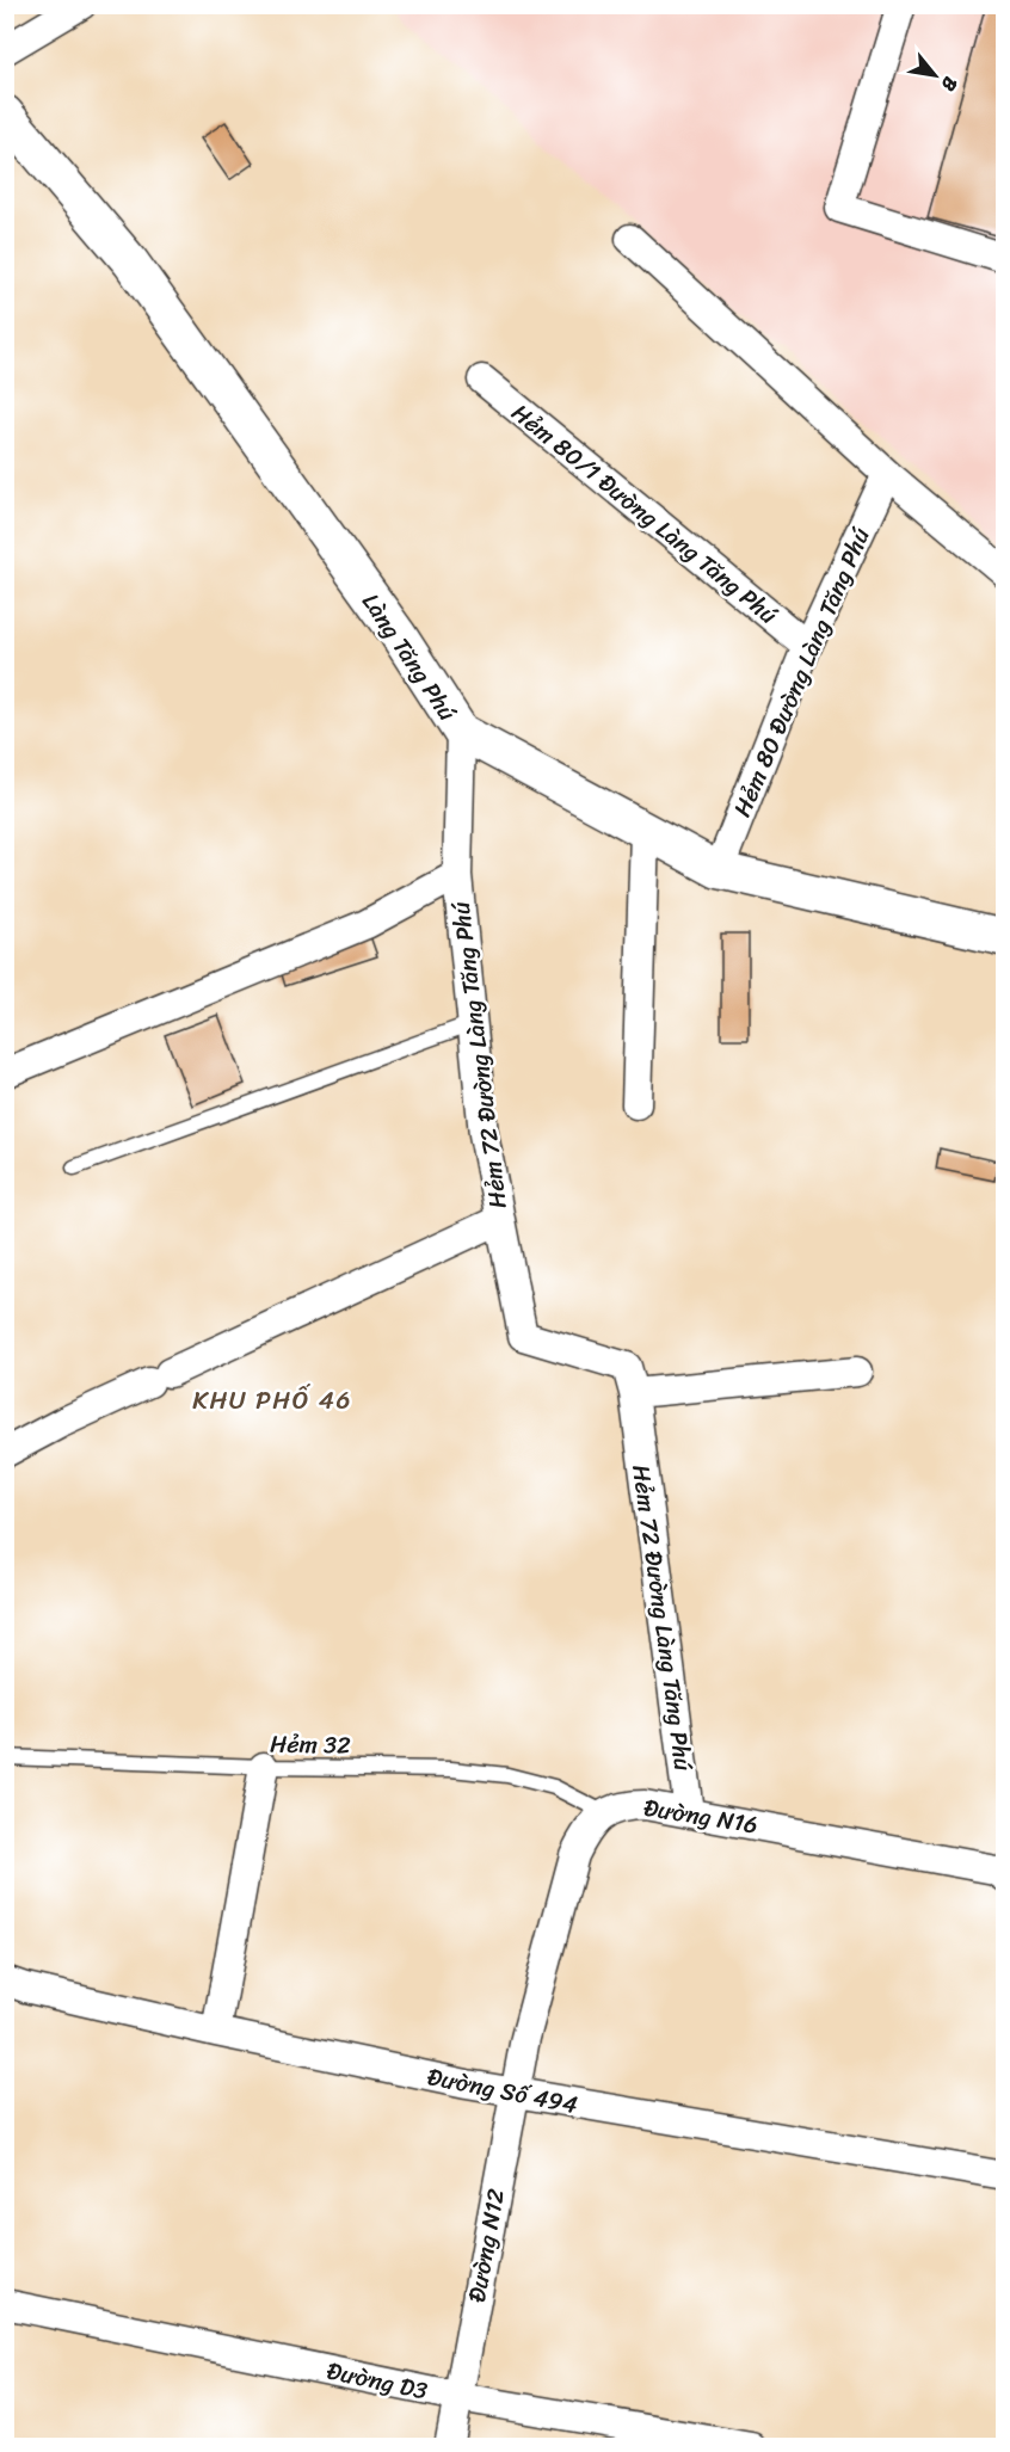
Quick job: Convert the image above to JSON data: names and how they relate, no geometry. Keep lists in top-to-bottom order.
{
  "streets": {
    "street": [
      "Hẻm 80/1 Đường Làng Tăng Phú",
      "Làng Tăng Phú",
      "Hẻm 80 Đường Làng Tăng Phú",
      "Hẻm 72 Đường Làng Tăng Phú",
      "Đường N16",
      "Đường Số 494",
      "Đường N12",
      "Đường D3"
    ],
    "lane": ["Hẻm 32"]
  },
  "crossings": [
    ["Hẻm 80/1 Đường Làng Tăng Phú", "Hẻm 80 Đường Làng Tăng Phú"],
    ["Làng Tăng Phú", "Hẻm 80 Đường Làng Tăng Phú"],
    ["Làng Tăng Phú", "Hẻm 72 Đường Làng Tăng Phú"],
    ["Hẻm 72 Đường Làng Tăng Phú", "Đường N16"],
    ["Hẻm 32", "Đường N16"],
    ["Đường Số 494", "Đường N12"],
    ["Đường N12", "Đường D3"]
  ],
  "districts": ["KHU PHỐ 46"],
  "north": "bottom right"
}
